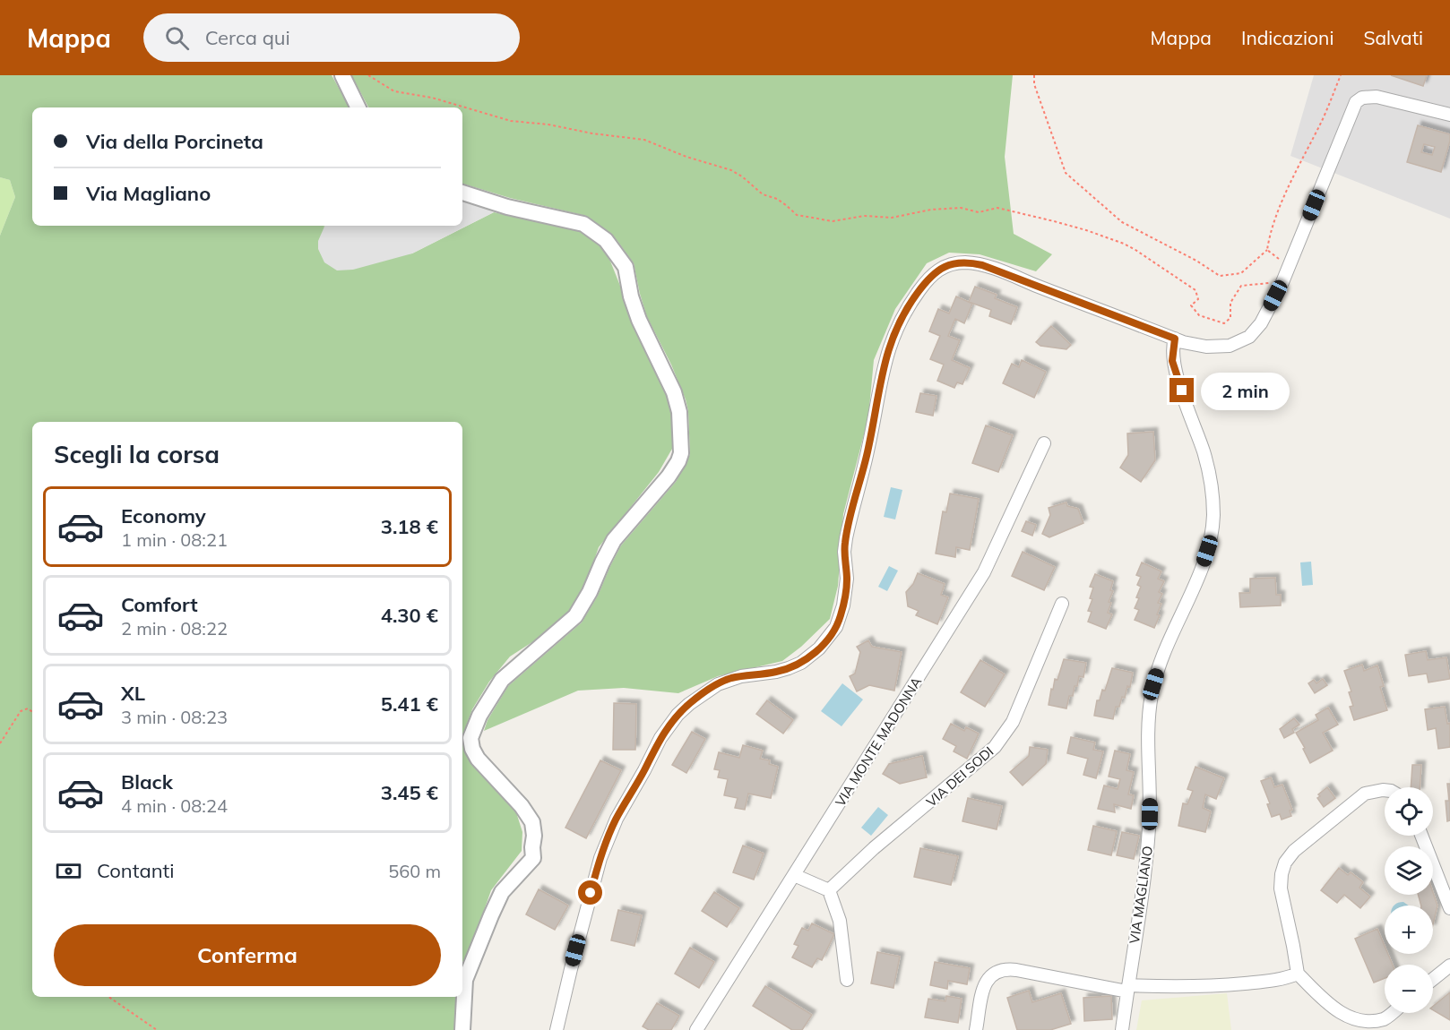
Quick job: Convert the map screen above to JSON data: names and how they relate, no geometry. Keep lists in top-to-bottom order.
{
  "streets": {
    "street": ["VIA MONTE MADONNA", "VIA DEI SODI", "VIA MAGLIANO"]
  },
  "page": {
    "header": "Mappa",
    "search": "Cerca qui",
    "nav": ["Mappa", "Indicazioni", "Salvati"],
    "banner": ["Via della Porcineta", "Via Magliano"],
    "bubble": "2 min",
    "heading": "Scegli la corsa",
    "list": [
      {
        "name": "Economy",
        "note": "1 min · 08:21",
        "value": "3.18 €"
      },
      {
        "name": "Comfort",
        "note": "2 min · 08:22",
        "value": "4.30 €"
      },
      {
        "name": "XL",
        "note": "3 min · 08:23",
        "value": "5.41 €"
      },
      {
        "name": "Black",
        "note": "4 min · 08:24",
        "value": "3.45 €"
      }
    ],
    "map_buttons": ["+", "−"],
    "pay": ["Contanti", "560 m"],
    "buttons": "Conferma"
  }
}
